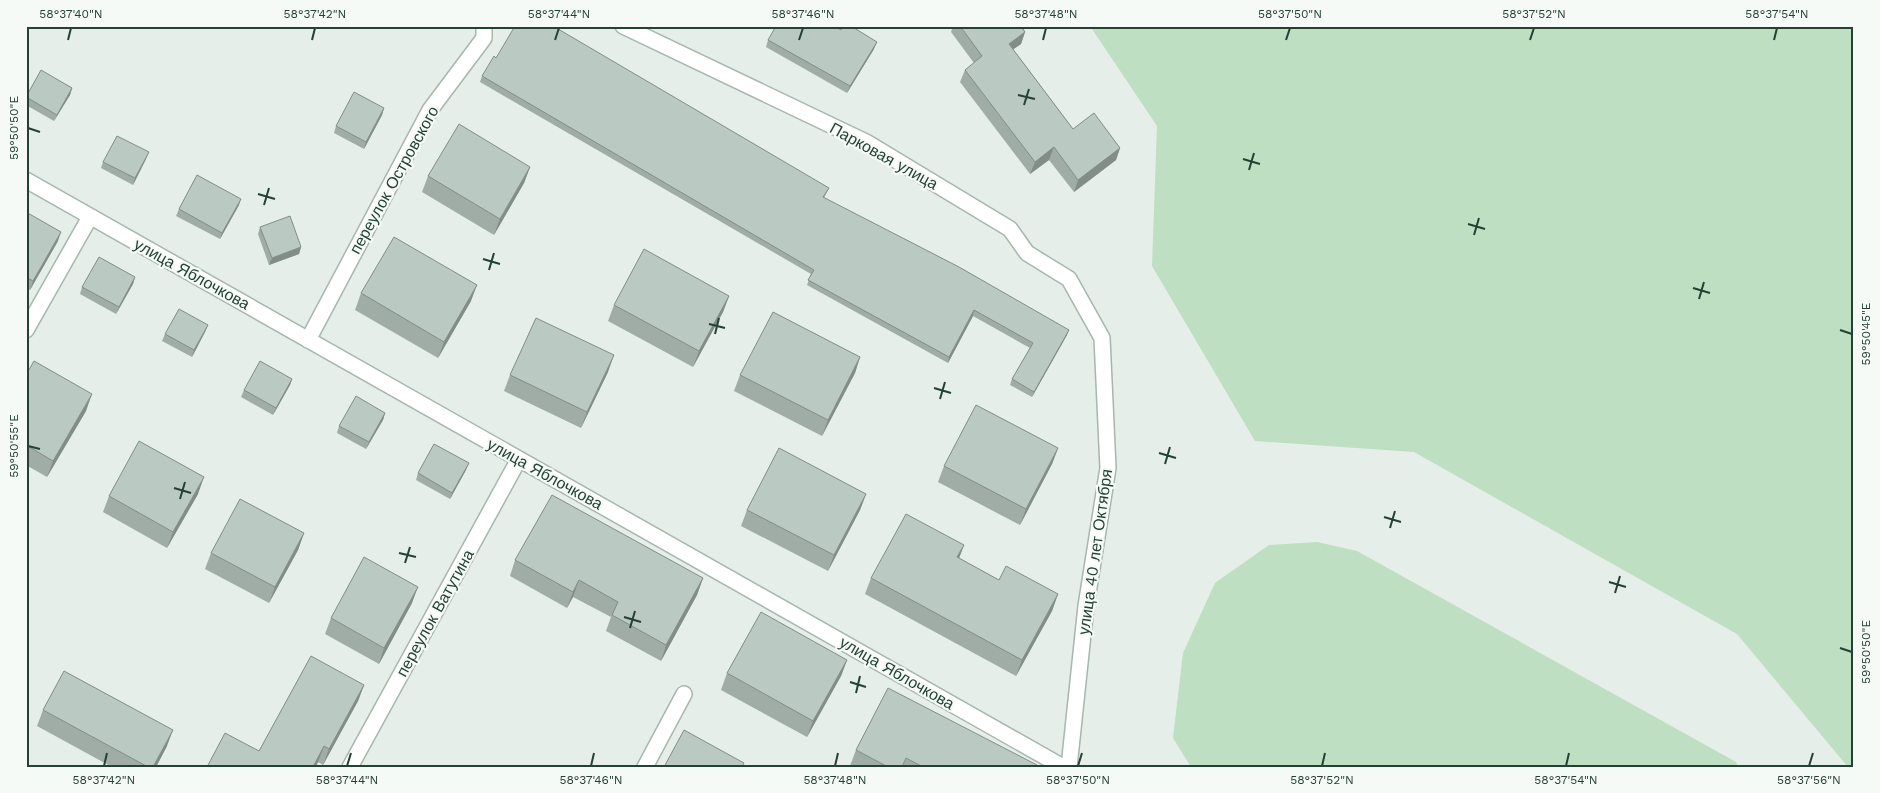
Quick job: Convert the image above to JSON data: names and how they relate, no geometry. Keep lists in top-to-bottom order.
{
  "streets": {
    "street": [
      "Парковая улица",
      "переулок Островского",
      "улица Яблочкова",
      "улица 40 лет Октября",
      "переулок Ватутина"
    ]
  },
  "crossings": [
    ["Парковая улица", "улица 40 лет Октября"],
    ["переулок Островского", "улица Яблочкова"],
    ["улица Яблочкова", "переулок Ватутина"]
  ],
  "coordinates": [
    "58°37'40\"N",
    "58°37'42\"N",
    "58°37'44\"N",
    "58°37'46\"N",
    "58°37'48\"N",
    "58°37'50\"N",
    "58°37'52\"N",
    "58°37'54\"N",
    "59°50'50\"E",
    "59°50'45\"E",
    "59°50'55\"E",
    "58°37'56\"N"
  ]
}
